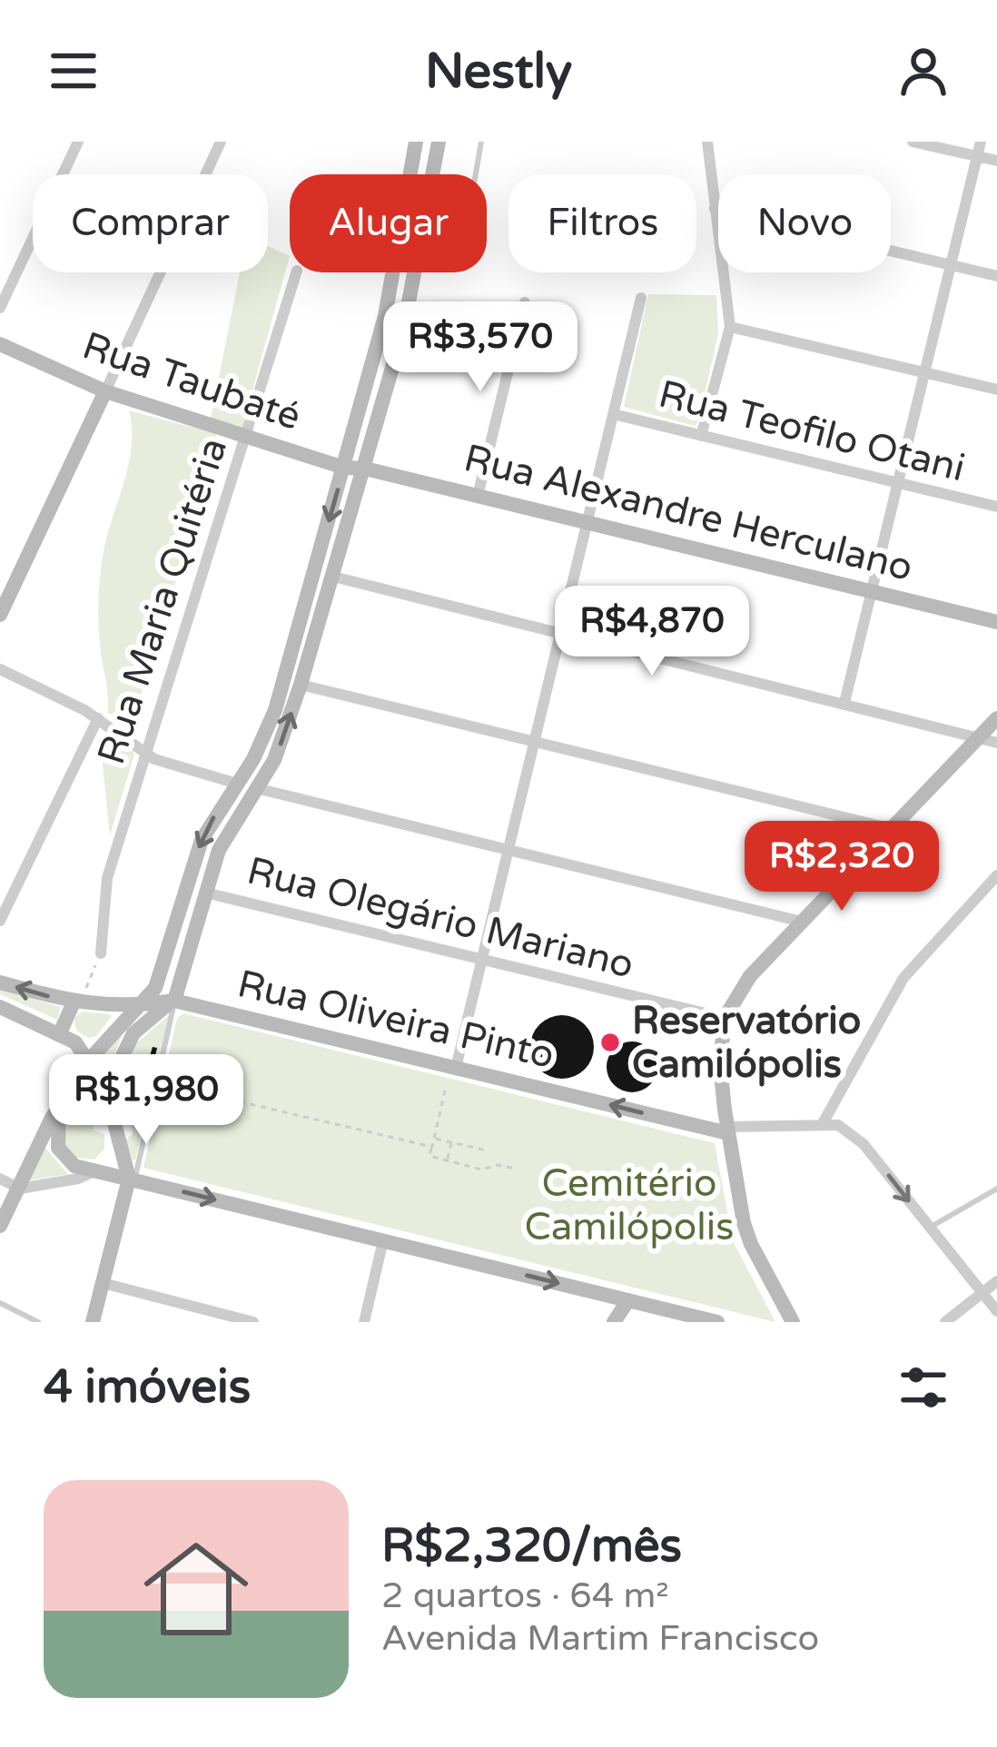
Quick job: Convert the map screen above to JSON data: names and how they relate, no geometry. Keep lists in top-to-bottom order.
{
  "streets": {
    "main road": ["Rua Taubaté", "Rua Alexandre Herculano", "Rua Oliveira Pinto"],
    "street": ["Rua Teofilo Otani", "Rua Maria Quitéria", "Rua Olegário Mariano"]
  },
  "crossings": [
    ["Rua Taubaté", "Rua Alexandre Herculano"],
    ["Rua Taubaté", "Rua Maria Quitéria"]
  ],
  "one_way": ["Rua Oliveira Pinto"],
  "parks": ["Cemitério Camilópolis"],
  "places": ["Reservatório Camilópolis"],
  "page": {
    "header": "Nestly",
    "chip": [
      "Comprar",
      "Alugar",
      "Filtros",
      "Novo"
    ],
    "price": [
      "R$3,570",
      "R$4,870",
      "R$2,320",
      "R$1,980"
    ],
    "heading": "4 imóveis",
    "list": [
      {
        "name": "R$2,320/mês",
        "note": "2 quartos · 64 m² · Avenida Martim Francisco"
      }
    ]
  }
}
